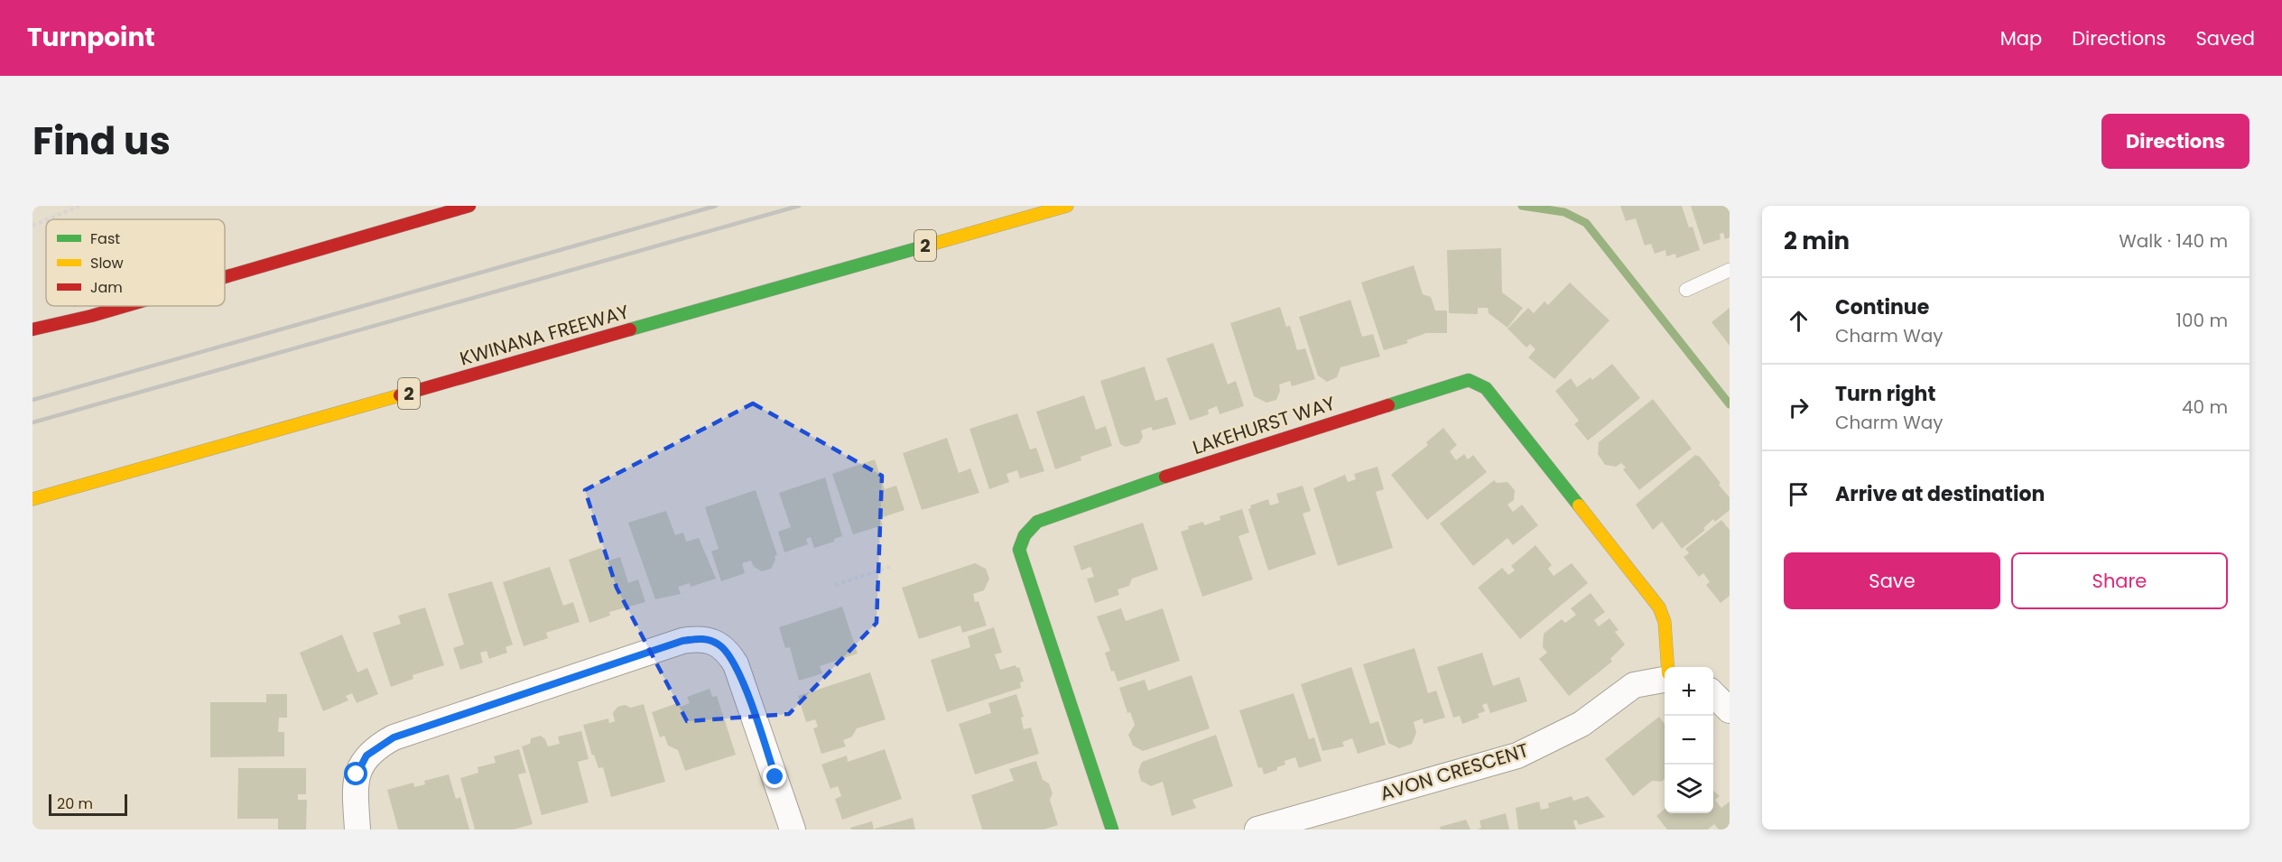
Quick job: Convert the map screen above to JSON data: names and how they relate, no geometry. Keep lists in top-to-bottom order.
{
  "streets": {
    "main road": ["2", "KWINANA FREEWAY", "LAKEHURST WAY"],
    "street": ["AVON CRESCENT"]
  },
  "legend": ["Fast", "Slow", "Jam"],
  "scale_bar": "20 m",
  "page": {
    "header": "Turnpoint",
    "nav": ["Map", "Directions", "Saved"],
    "title": "Find us",
    "buttons": [
      "Directions",
      ["Save", "Share"]
    ],
    "heading": ["2 min", "Walk · 140 m"],
    "list": [
      ["Continue", "Charm Way", "100 m"],
      ["Turn right", "Charm Way", "40 m"],
      "Arrive at destination"
    ],
    "map_buttons": ["+", "−"],
    "scale": "20 m"
  }
}
